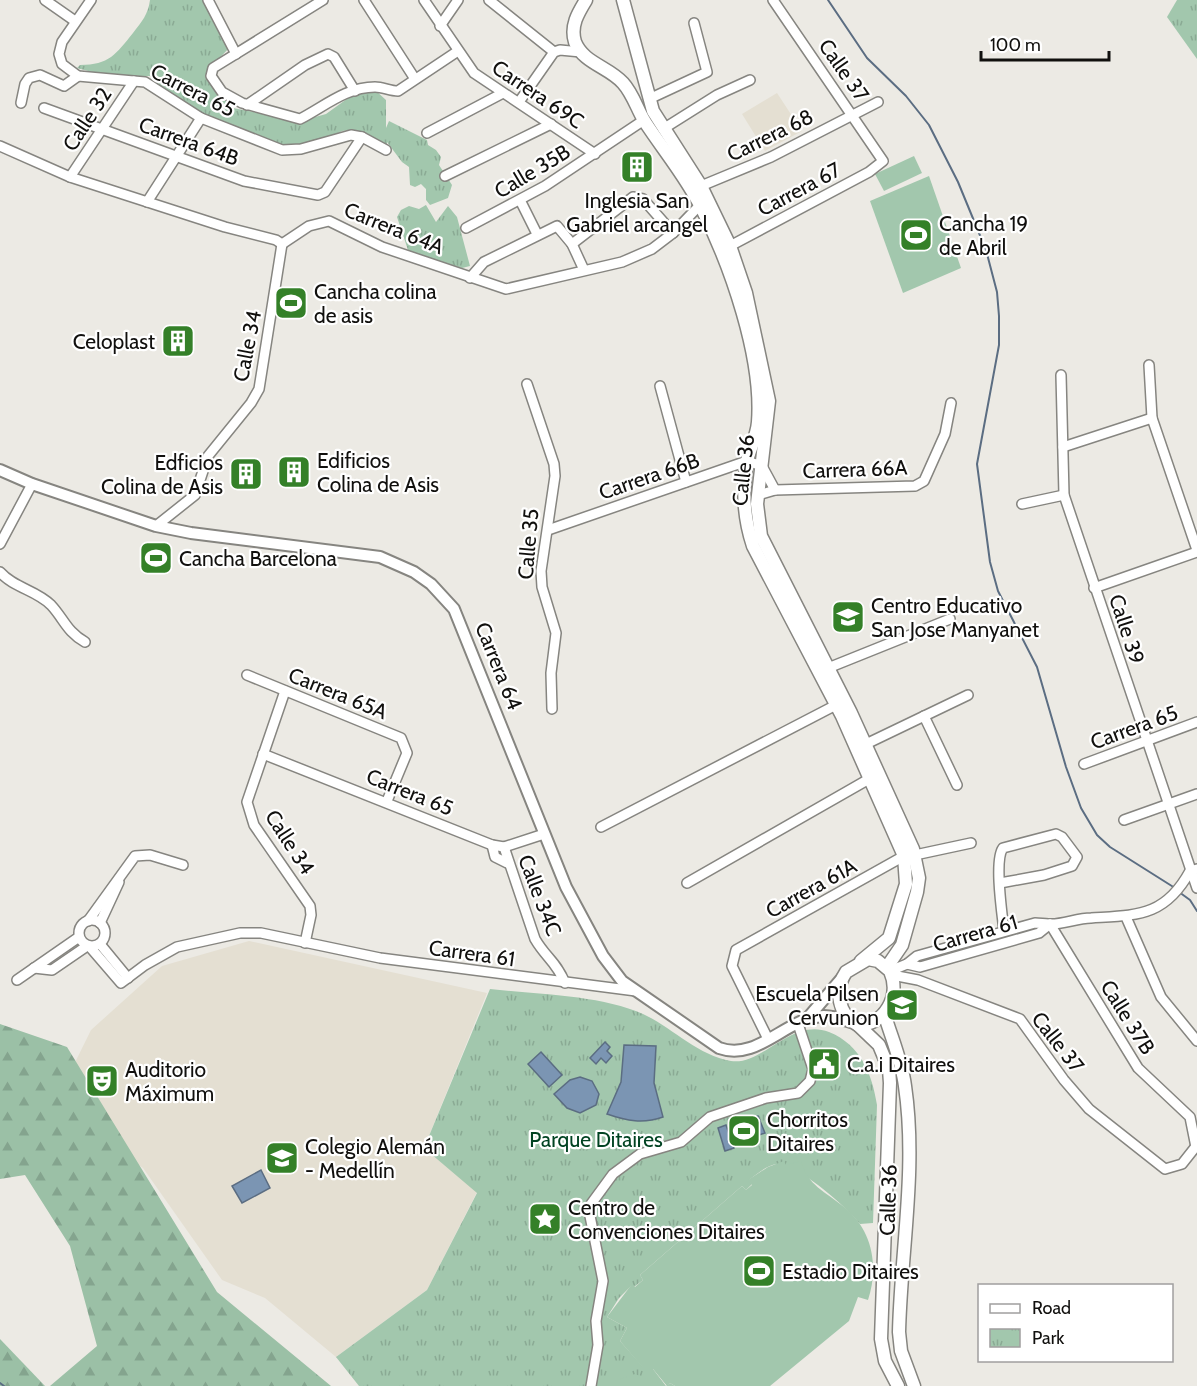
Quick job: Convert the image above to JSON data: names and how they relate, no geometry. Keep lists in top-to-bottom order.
{
  "streets": {
    "main road": ["Calle 36"],
    "street": [
      "Calle 37",
      "Carrera 65",
      "Carrera 69C",
      "Calle 32",
      "Carrera 68",
      "Carrera 64B",
      "Calle 35B",
      "Carrera 67",
      "Carrera 64A",
      "Calle 34",
      "Carrera 66A",
      "Carrera 66B",
      "Calle 35",
      "Calle 39",
      "Carrera 64",
      "Carrera 65A",
      "Carrera 61A",
      "Calle 34C",
      "Carrera 61",
      "Calle 37B"
    ]
  },
  "crossings": [
    ["Calle 37", "Carrera 68"],
    ["Calle 37", "Carrera 67"],
    ["Calle 37", "Calle 36"],
    ["Calle 37", "Carrera 64"],
    ["Calle 37", "Carrera 61"],
    ["Calle 37", "Calle 37B"],
    ["Carrera 65", "Calle 32"],
    ["Carrera 65", "Carrera 64B"],
    ["Carrera 65", "Calle 34"],
    ["Carrera 65", "Calle 39"],
    ["Carrera 65", "Carrera 64"],
    ["Carrera 65", "Carrera 65A"],
    ["Carrera 65", "Calle 34C"],
    ["Carrera 69C", "Calle 35B"],
    ["Calle 32", "Carrera 64B"],
    ["Carrera 68", "Calle 36"],
    ["Calle 35B", "Calle 36"],
    ["Carrera 67", "Calle 36"],
    ["Carrera 64A", "Calle 34"],
    ["Carrera 64A", "Calle 36"],
    ["Calle 34", "Carrera 64"],
    ["Calle 34", "Carrera 65A"],
    ["Calle 34", "Carrera 61"],
    ["Carrera 66A", "Calle 36"],
    ["Calle 36", "Carrera 66B"],
    ["Calle 36", "Carrera 64"],
    ["Calle 36", "Carrera 61A"],
    ["Calle 36", "Carrera 61"],
    ["Carrera 66B", "Calle 35"],
    ["Calle 39", "Carrera 61"],
    ["Carrera 64", "Carrera 61A"],
    ["Carrera 64", "Carrera 61"],
    ["Calle 34C", "Carrera 61"],
    ["Carrera 61", "Calle 37B"]
  ],
  "parks": ["Parque Ditaires"],
  "places": {
    "building": [
      "Inglesia San Gabriel arcangel",
      "Celoplast",
      "Edificios Colina de Asis",
      "Edficios Colina de Asis"
    ],
    "sports": [
      "Cancha 19 de Abril",
      "Cancha colina de asis",
      "Cancha Barcelona",
      "Chorritos Ditaires",
      "Estadio Ditaires"
    ],
    "school or university": ["Centro Educativo San Jose Manyanet", "Escuela Pilsen Cervunion", "Colegio Alemán - Medellín"],
    "public building": ["C.a.i Ditaires"],
    "theatre": ["Auditorio Máximum"],
    "place": ["Centro de Convenciones Ditaires"]
  },
  "legend": ["Road", "Park"],
  "scale_bar": "100 m"
}
